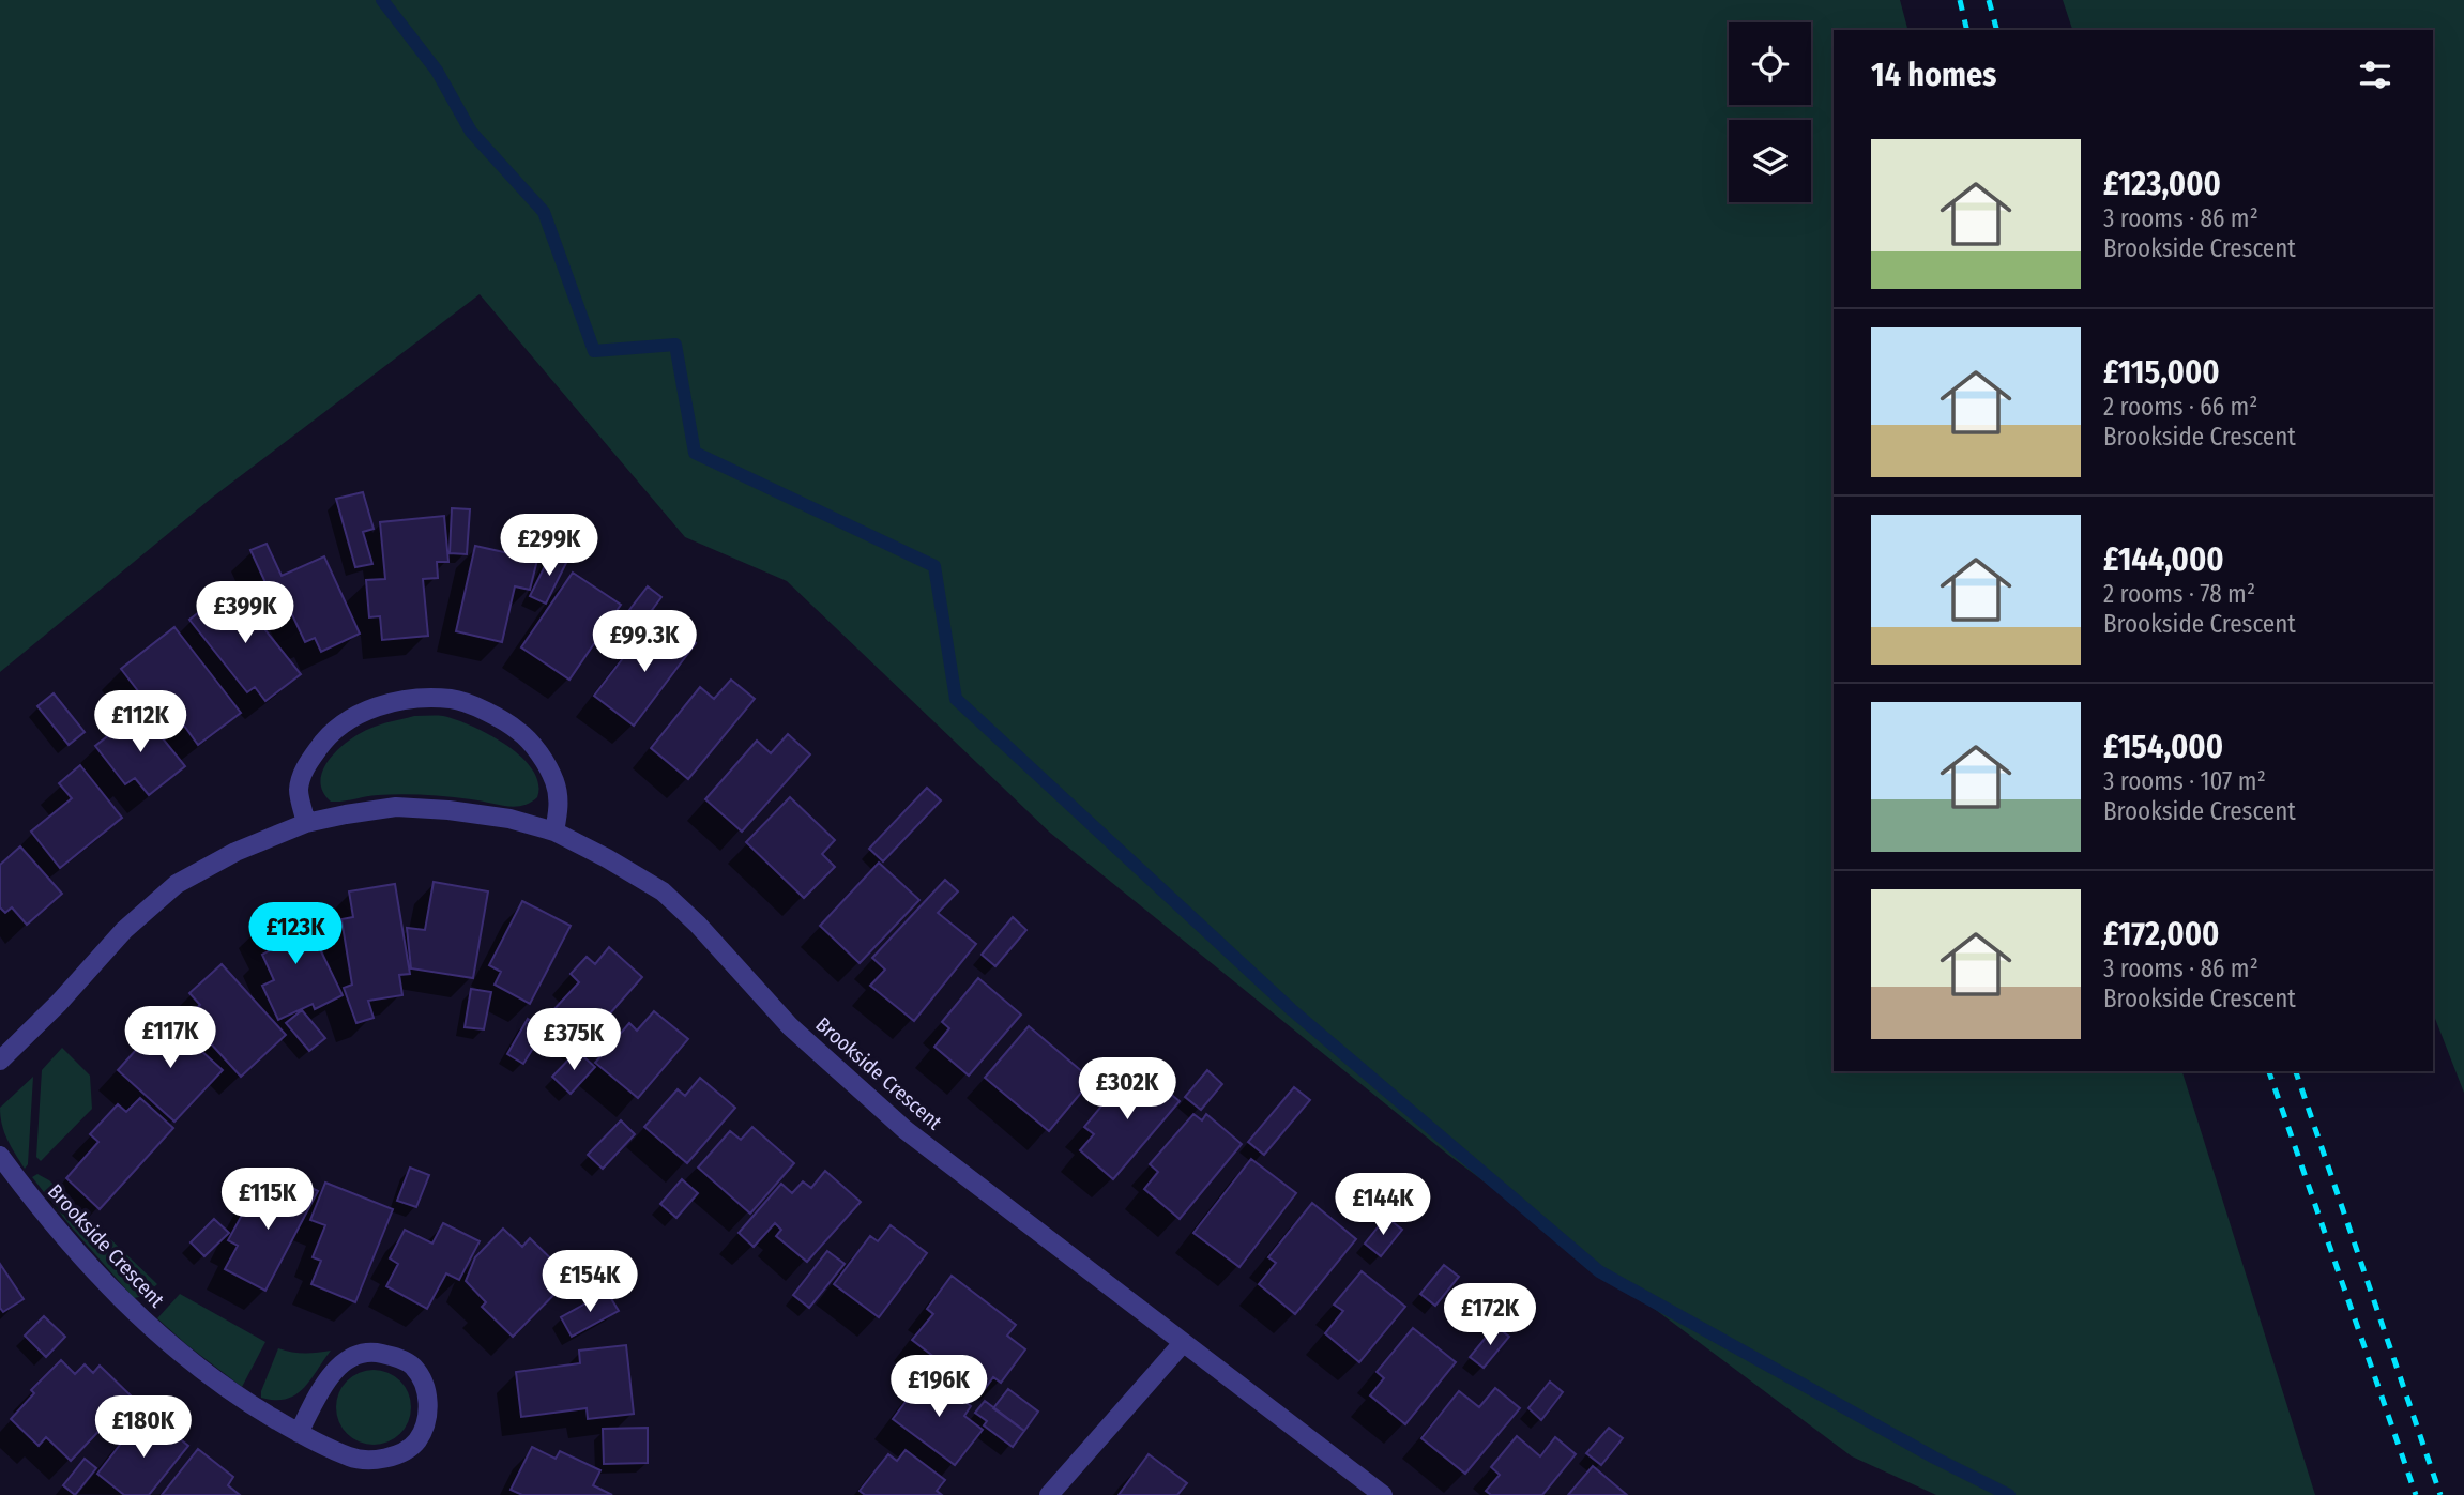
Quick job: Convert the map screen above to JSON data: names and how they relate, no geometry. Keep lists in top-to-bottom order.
{
  "streets": {
    "street": ["Brookside Crescent"]
  },
  "page": {
    "heading": "14 homes",
    "list": [
      {
        "name": "£123,000",
        "note": "3 rooms · 86 m² · Brookside Crescent"
      },
      {
        "name": "£115,000",
        "note": "2 rooms · 66 m² · Brookside Crescent"
      },
      {
        "name": "£144,000",
        "note": "2 rooms · 78 m² · Brookside Crescent"
      },
      {
        "name": "£154,000",
        "note": "3 rooms · 107 m² · Brookside Crescent"
      },
      {
        "name": "£172,000",
        "note": "3 rooms · 86 m² · Brookside Crescent"
      }
    ],
    "price": [
      "£299K",
      "£399K",
      "£99.3K",
      "£112K",
      "£123K",
      "£117K",
      "£375K",
      "£302K",
      "£115K",
      "£144K",
      "£154K",
      "£172K",
      "£196K",
      "£180K"
    ]
  }
}
